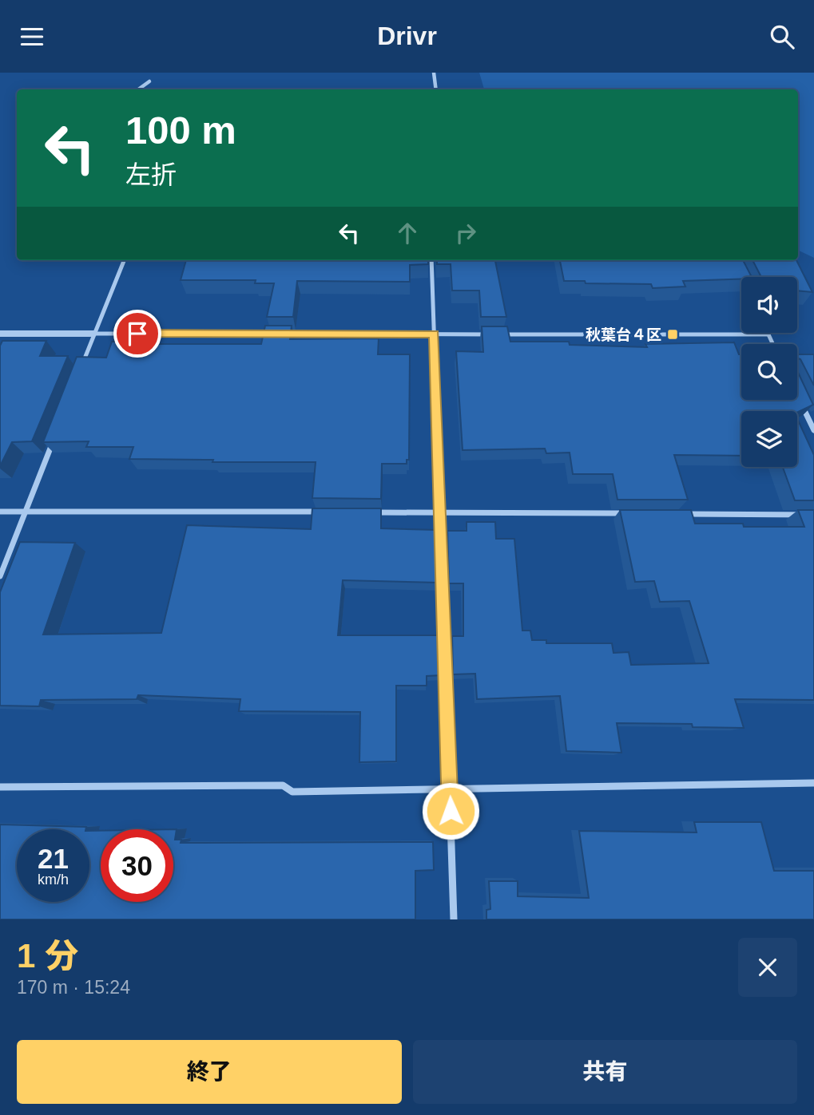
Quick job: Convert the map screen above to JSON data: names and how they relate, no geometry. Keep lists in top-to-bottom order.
{
  "places": {
    "transit": ["秋葉台４区"]
  },
  "page": {
    "header": "Drivr",
    "turn": ["100 m", "左折"],
    "speed": "21 km/h",
    "limit": "30",
    "heading": ["1 分", "170 m · 15:24"],
    "buttons": ["終了", "共有"]
  }
}
